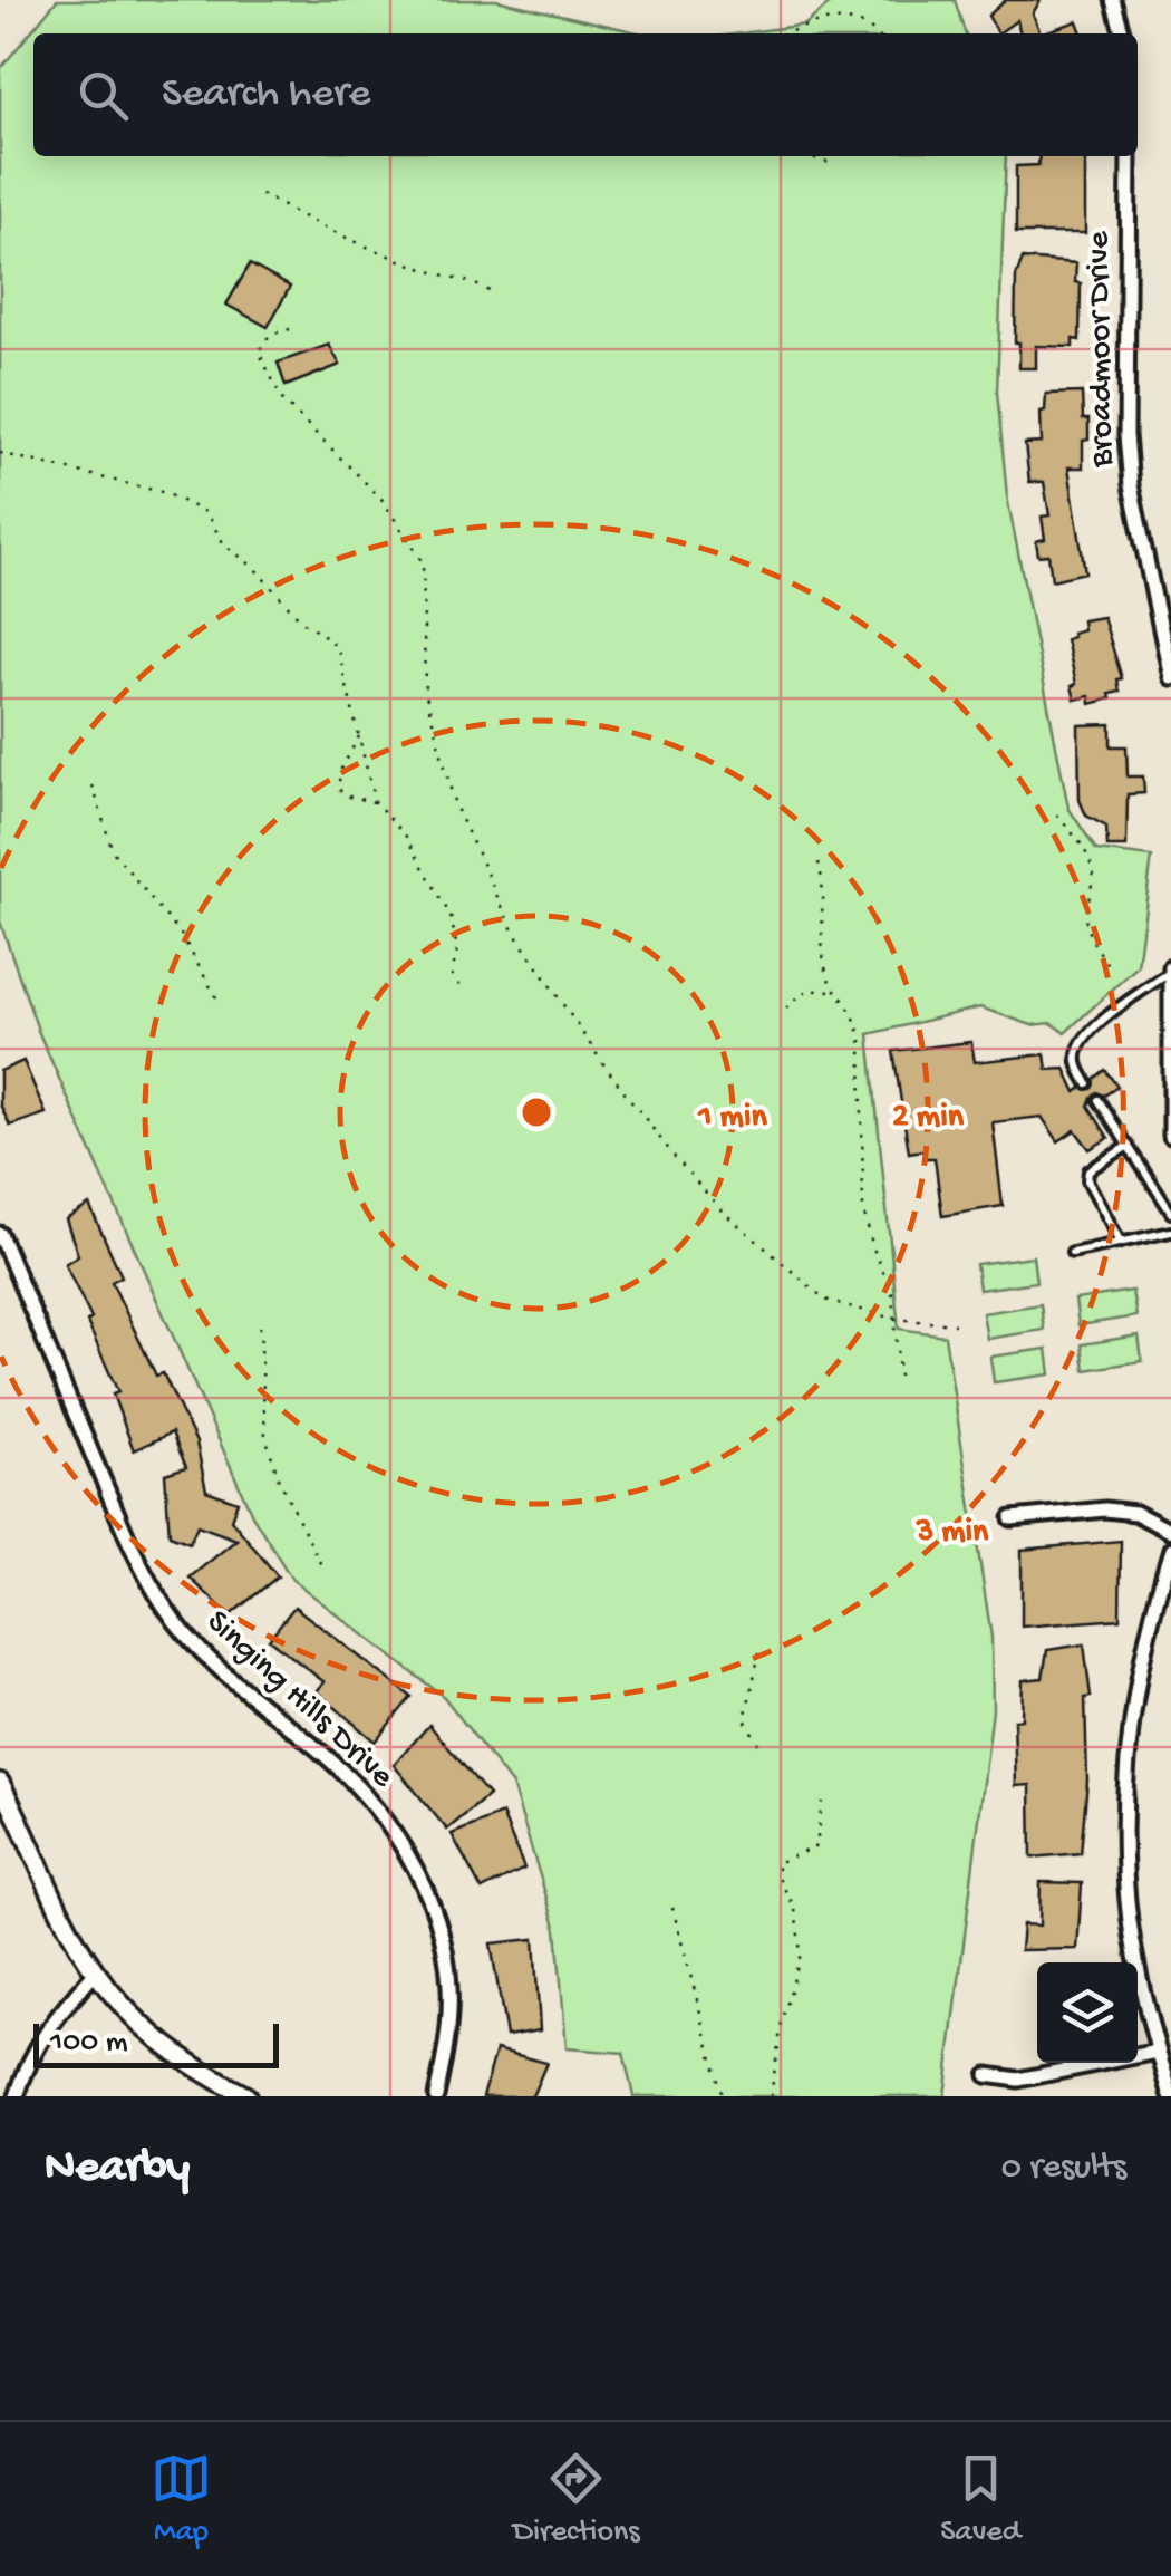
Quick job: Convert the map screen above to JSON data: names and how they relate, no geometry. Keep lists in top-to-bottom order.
{
  "streets": {
    "street": ["Broadmoor Drive", "Singing Hills Drive"]
  },
  "scale_bar": "100 m",
  "page": {
    "search": "Search here",
    "scale": "100 m",
    "heading": ["Nearby", "0 results"],
    "nav": ["Map", "Directions", "Saved"]
  },
  "rings": ["1 min", "2 min", "3 min"]
}
